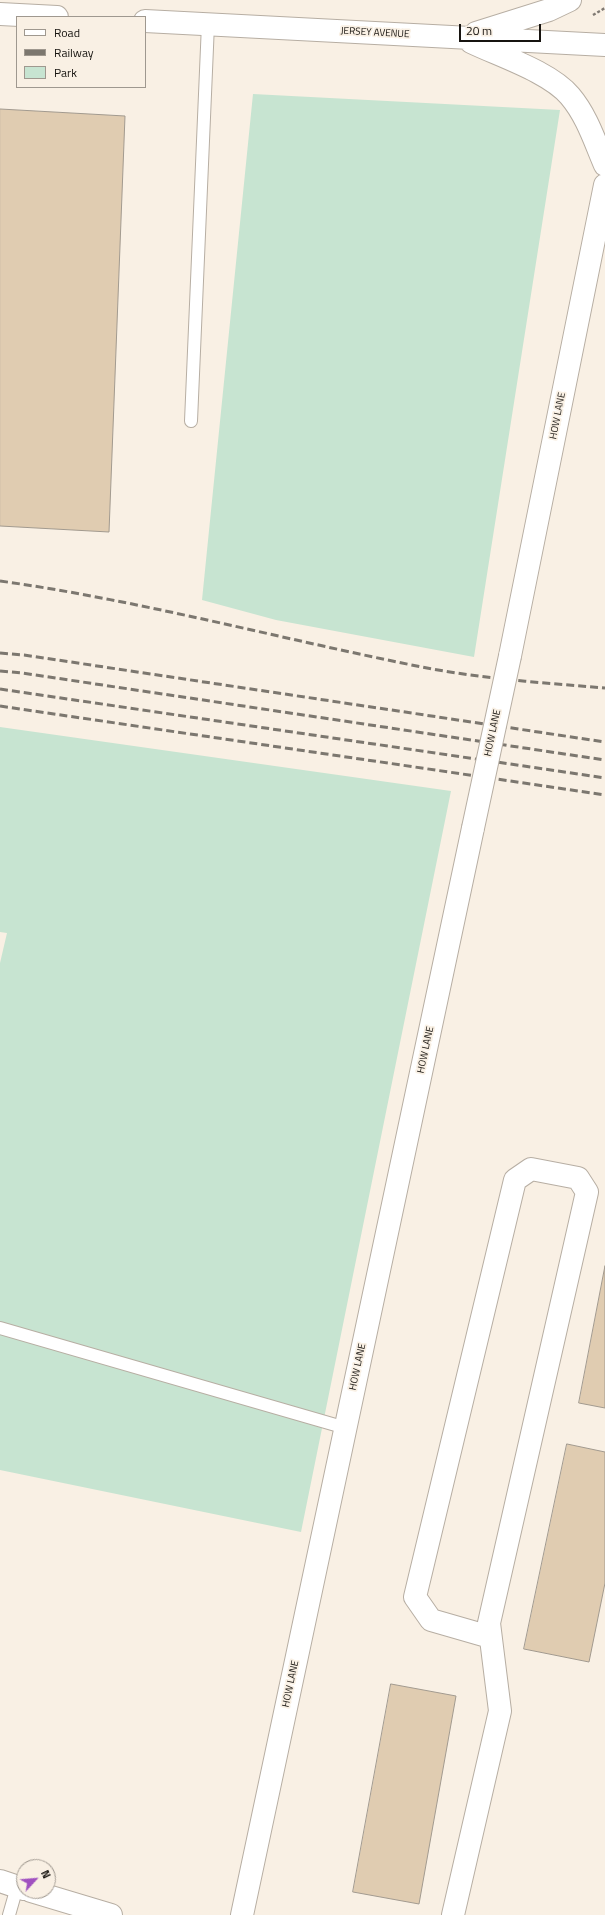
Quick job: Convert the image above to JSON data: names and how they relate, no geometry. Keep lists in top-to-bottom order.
{
  "streets": {
    "main road": ["JERSEY AVENUE", "HOW LANE"]
  },
  "legend": ["Road", "Railway", "Park"],
  "scale_bar": "20 m",
  "north": "top right"
}
